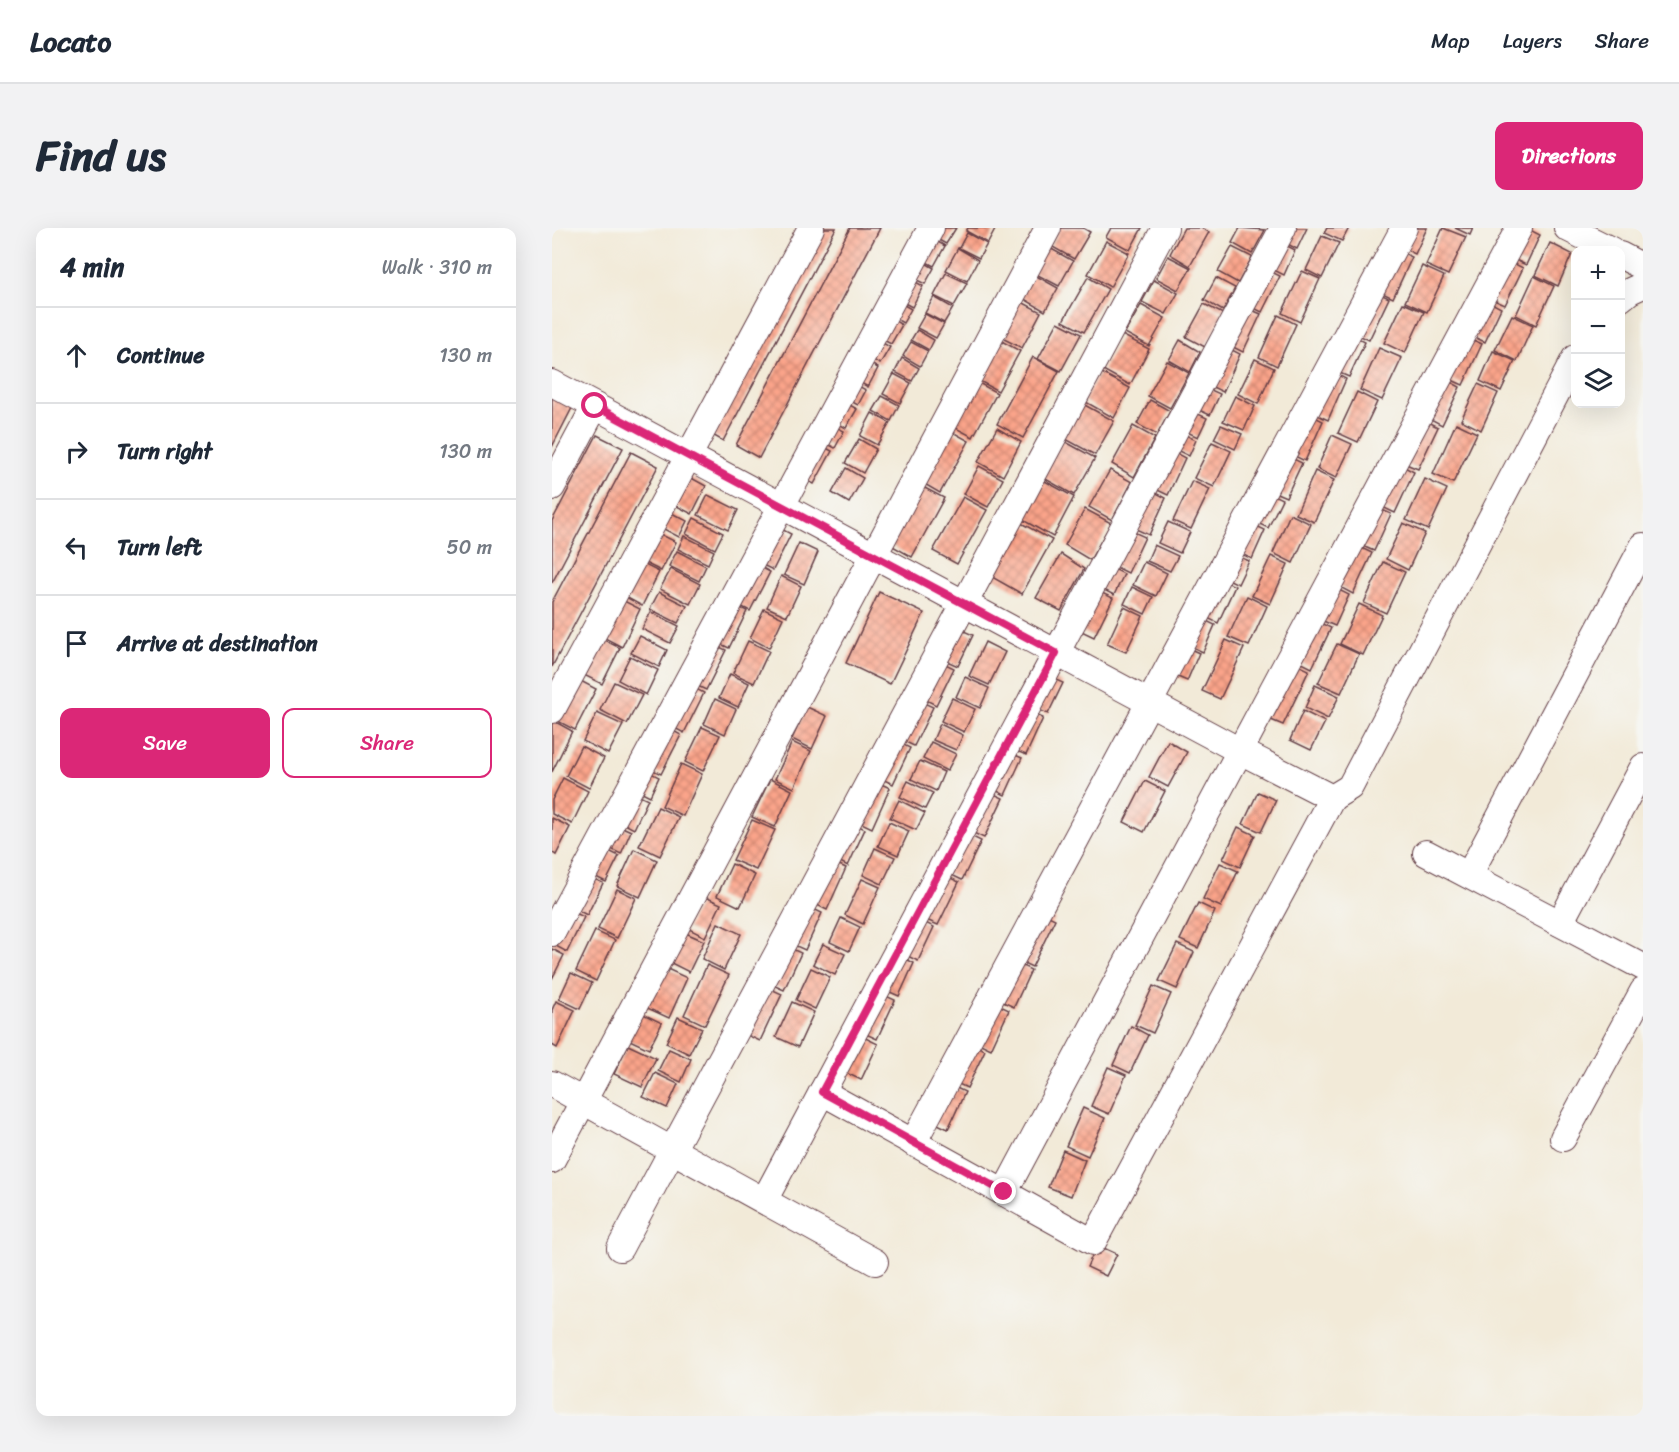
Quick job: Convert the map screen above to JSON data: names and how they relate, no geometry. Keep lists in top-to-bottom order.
{
  "page": {
    "header": "Locato",
    "nav": ["Map", "Layers", "Share"],
    "title": "Find us",
    "buttons": [
      "Directions",
      ["Save", "Share"]
    ],
    "heading": ["4 min", "Walk · 310 m"],
    "map_buttons": ["+", "−"],
    "list": [
      ["Continue", "130 m"],
      ["Turn right", "130 m"],
      ["Turn left", "50 m"],
      "Arrive at destination"
    ]
  }
}
